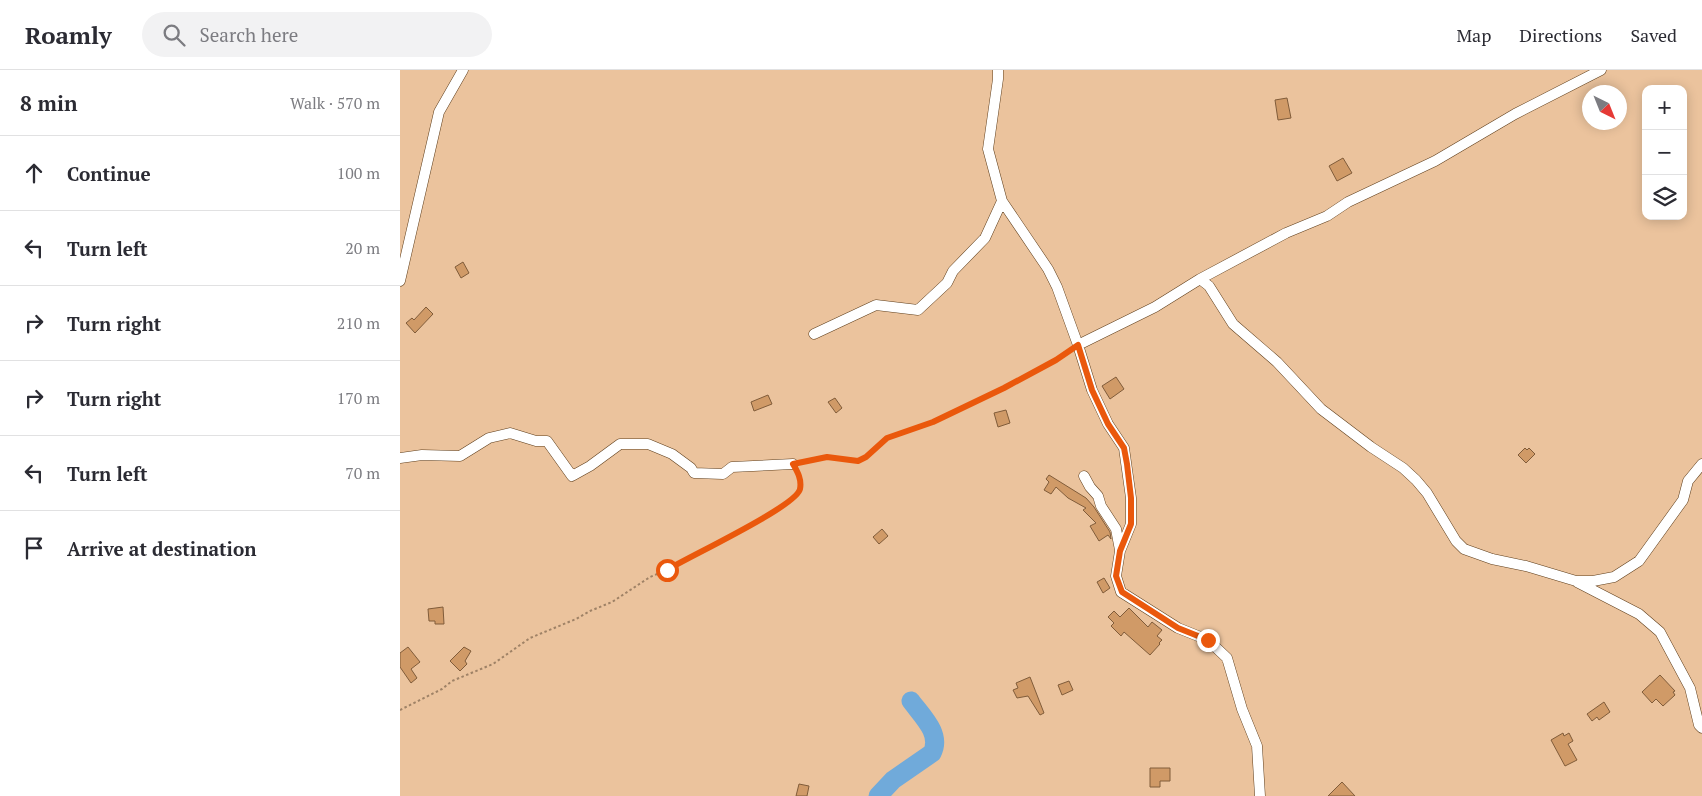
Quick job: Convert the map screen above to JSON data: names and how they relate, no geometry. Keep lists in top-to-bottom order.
{
  "north": "bottom right",
  "page": {
    "header": "Roamly",
    "search": "Search here",
    "nav": ["Map", "Directions", "Saved"],
    "heading": ["8 min", "Walk · 570 m"],
    "map_buttons": ["+", "−"],
    "list": [
      ["Continue", "100 m"],
      ["Turn left", "20 m"],
      ["Turn right", "210 m"],
      ["Turn right", "170 m"],
      ["Turn left", "70 m"],
      "Arrive at destination"
    ]
  }
}
